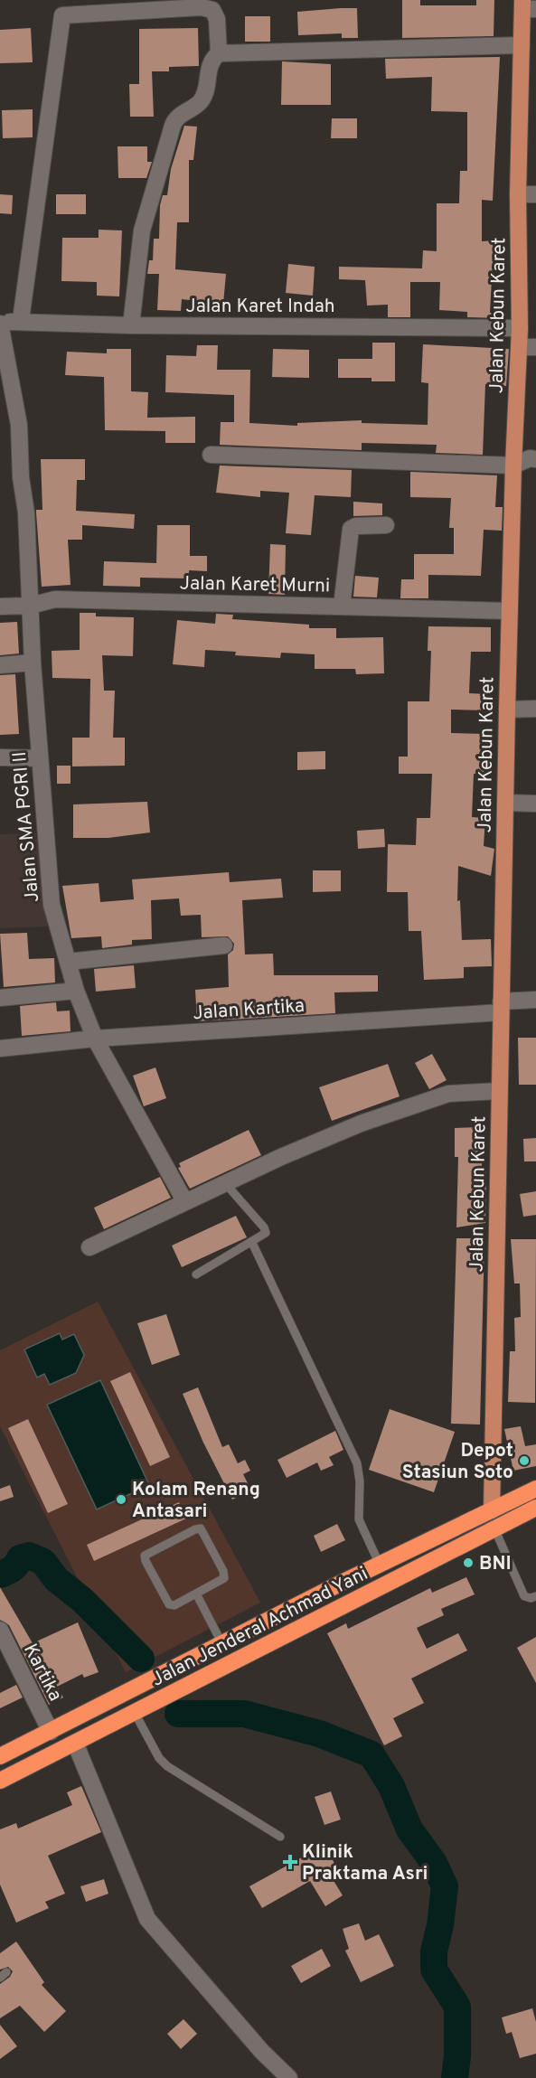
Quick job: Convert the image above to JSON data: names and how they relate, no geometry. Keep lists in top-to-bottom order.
{
  "streets": {
    "highway": ["Jalan Jenderal Achmad Yani"],
    "main road": ["Jalan Kebun Karet"],
    "street": [
      "Jalan Karet Indah",
      "Jalan Karet Murni",
      "Jalan SMA PGRI II",
      "Jalan Kartika",
      "Kartika"
    ]
  },
  "crossings": [
    ["Jalan Karet Indah", "Jalan Kebun Karet"],
    ["Jalan Karet Indah", "Jalan SMA PGRI II"],
    ["Jalan Kebun Karet", "Jalan Karet Murni"],
    ["Jalan Kebun Karet", "Jalan Kartika"],
    ["Jalan Kebun Karet", "Jalan Jenderal Achmad Yani"],
    ["Jalan Karet Murni", "Jalan SMA PGRI II"],
    ["Jalan SMA PGRI II", "Jalan Kartika"],
    ["Jalan Jenderal Achmad Yani", "Kartika"]
  ],
  "places": {
    "other": ["Depot Stasiun Soto", "Kolam Renang Antasari", "BNI"],
    "health": ["Klinik Praktama Asri"]
  }
}
